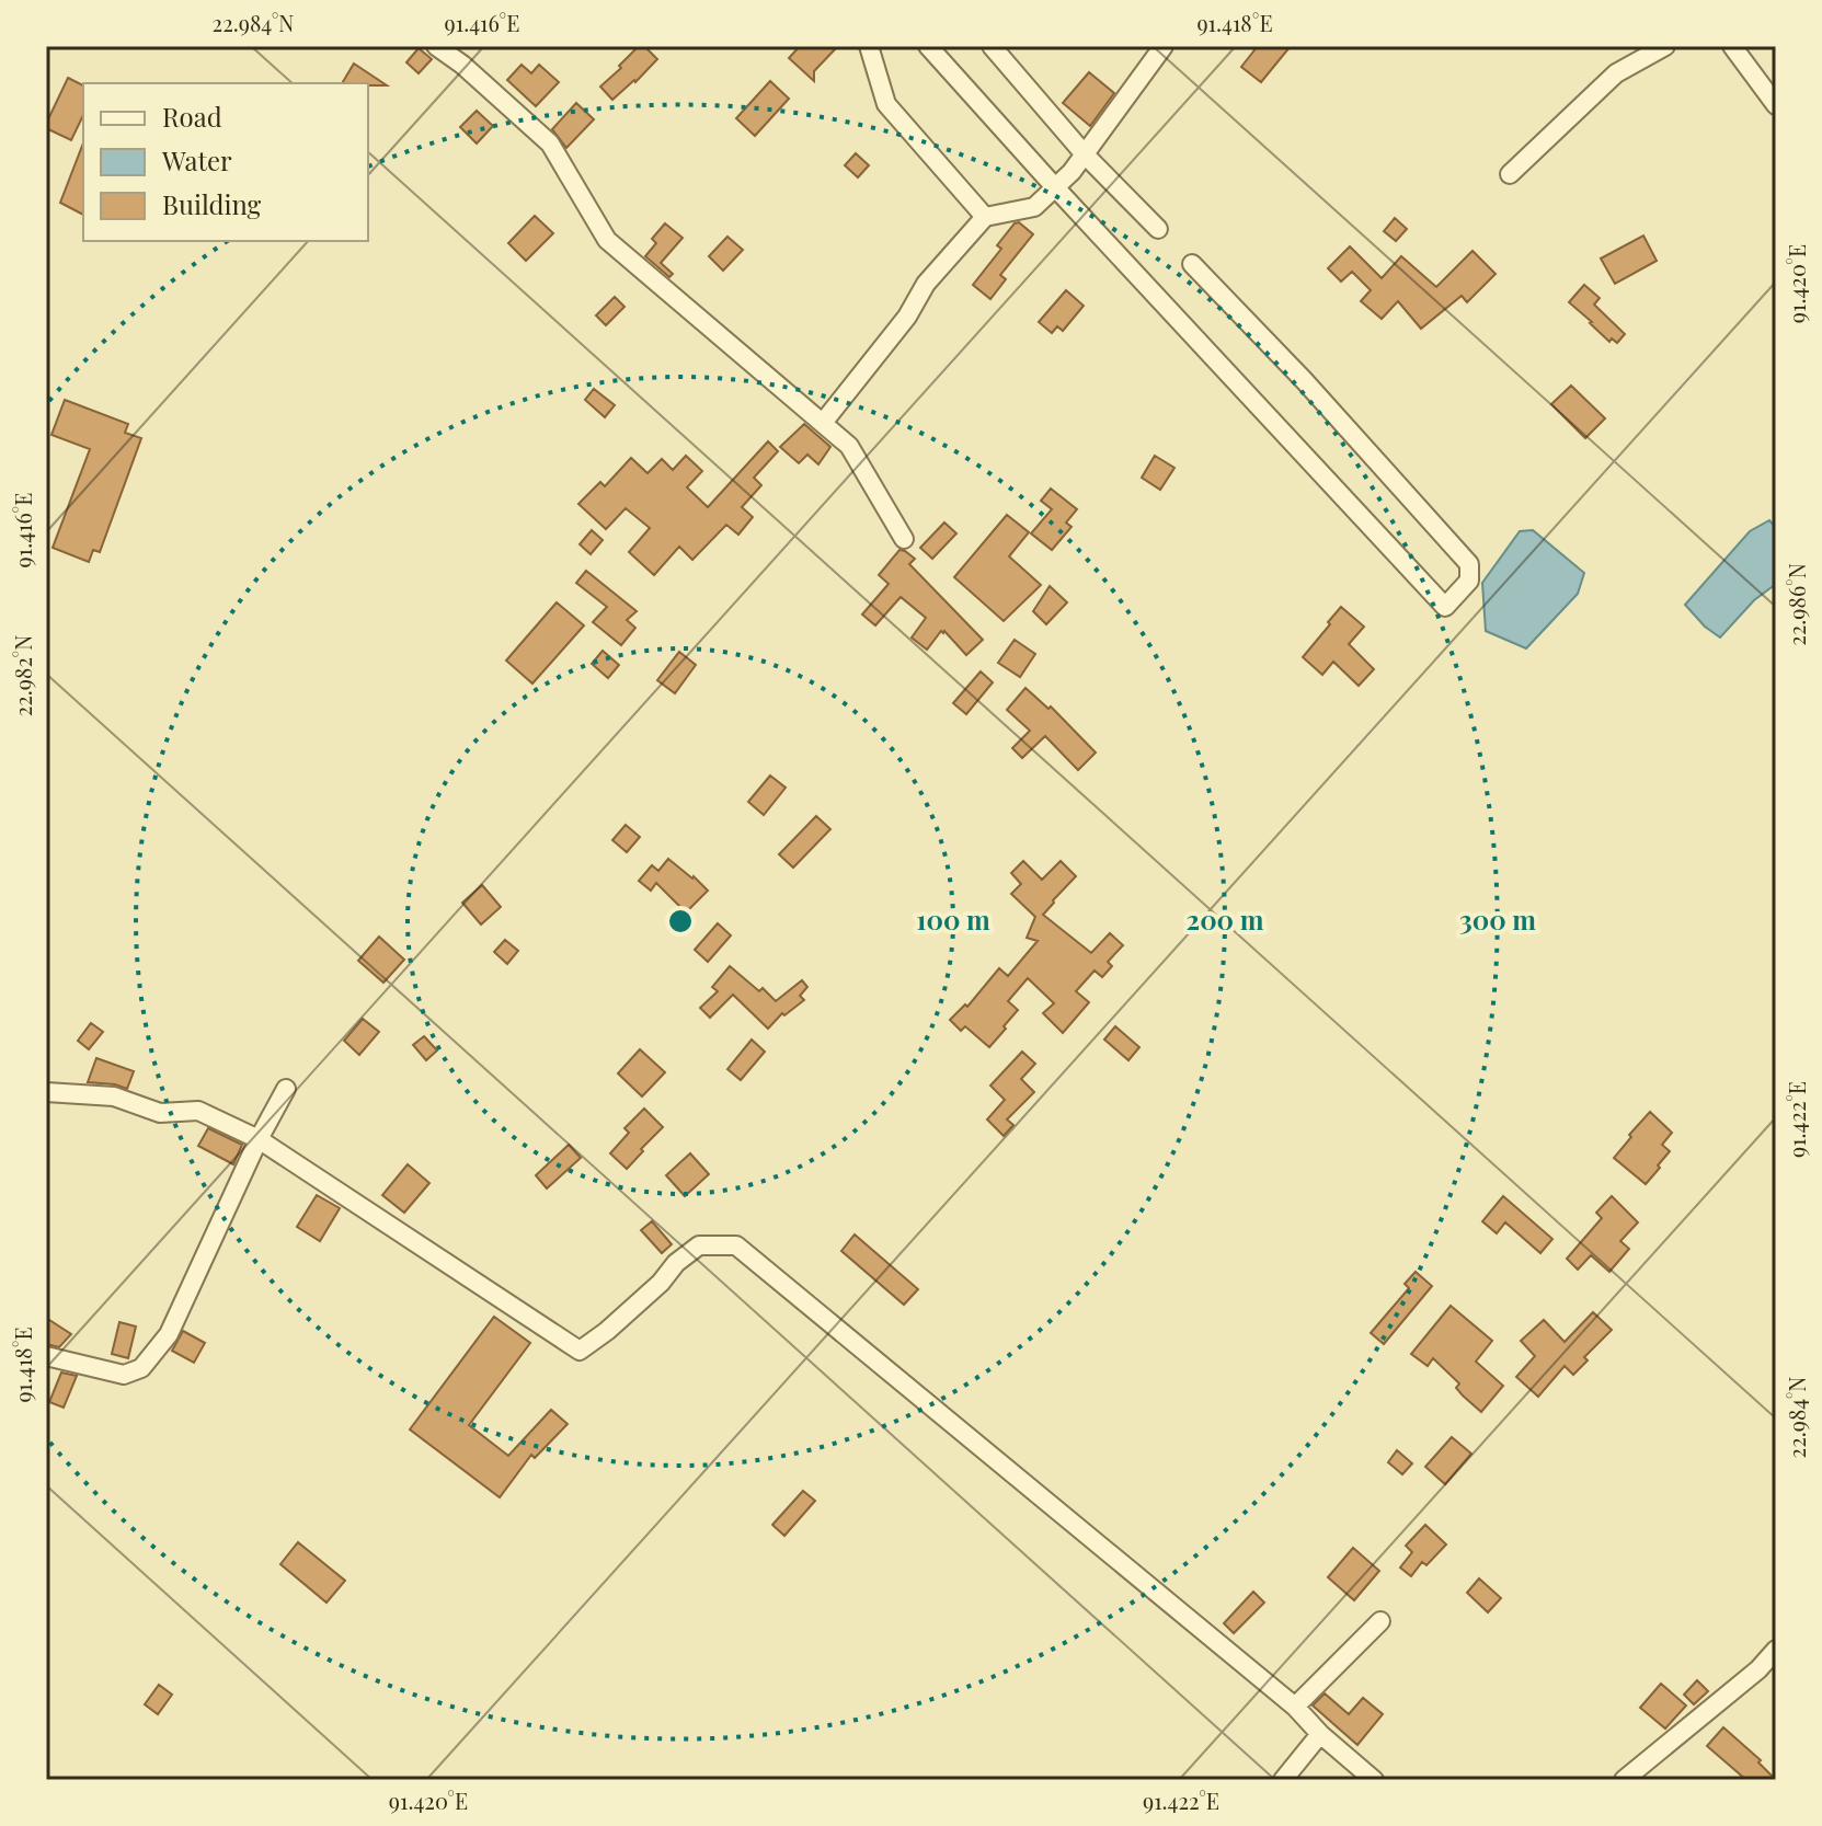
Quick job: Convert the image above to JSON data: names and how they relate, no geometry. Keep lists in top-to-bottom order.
{
  "legend": ["Road", "Water", "Building"],
  "coordinates": [
    "22.984°N",
    "91.416°E",
    "91.418°E",
    "91.420°E",
    "22.986°N",
    "22.982°N",
    "91.422°E"
  ],
  "rings": ["100 m", "200 m", "300 m"]
}
